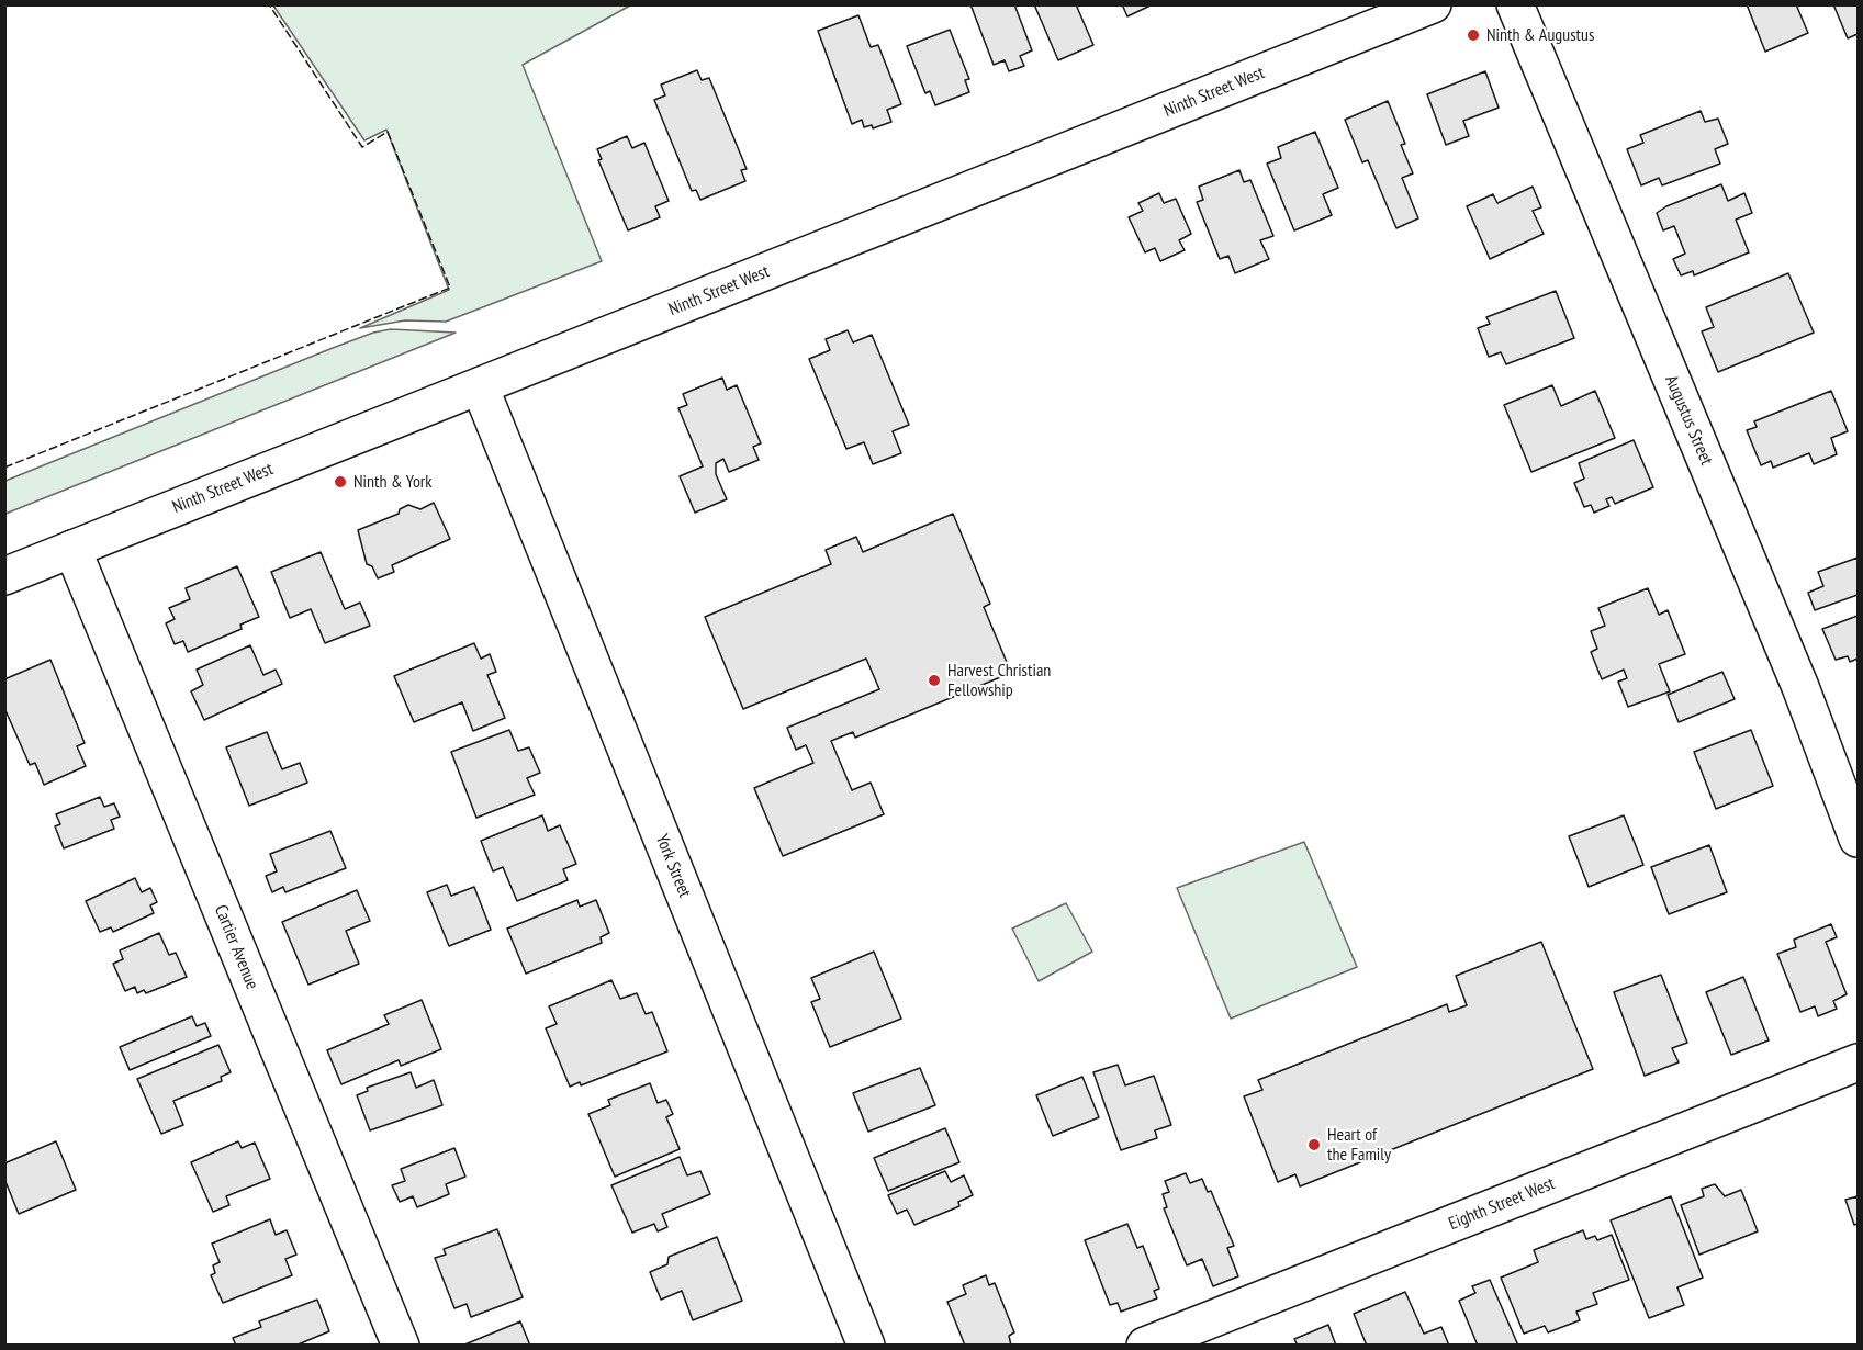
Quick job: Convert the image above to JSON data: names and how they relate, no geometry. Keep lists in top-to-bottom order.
{
  "streets": {
    "street": [
      "Ninth Street West",
      "Augustus Street",
      "York Street",
      "Cartier Avenue",
      "Eighth Street West"
    ]
  },
  "crossings": [
    ["Ninth Street West", "York Street"],
    ["Ninth Street West", "Cartier Avenue"]
  ],
  "places": [
    "Ninth & Augustus",
    "Ninth & York",
    "Harvest Christian Fellowship",
    "Heart of the Family"
  ]
}
